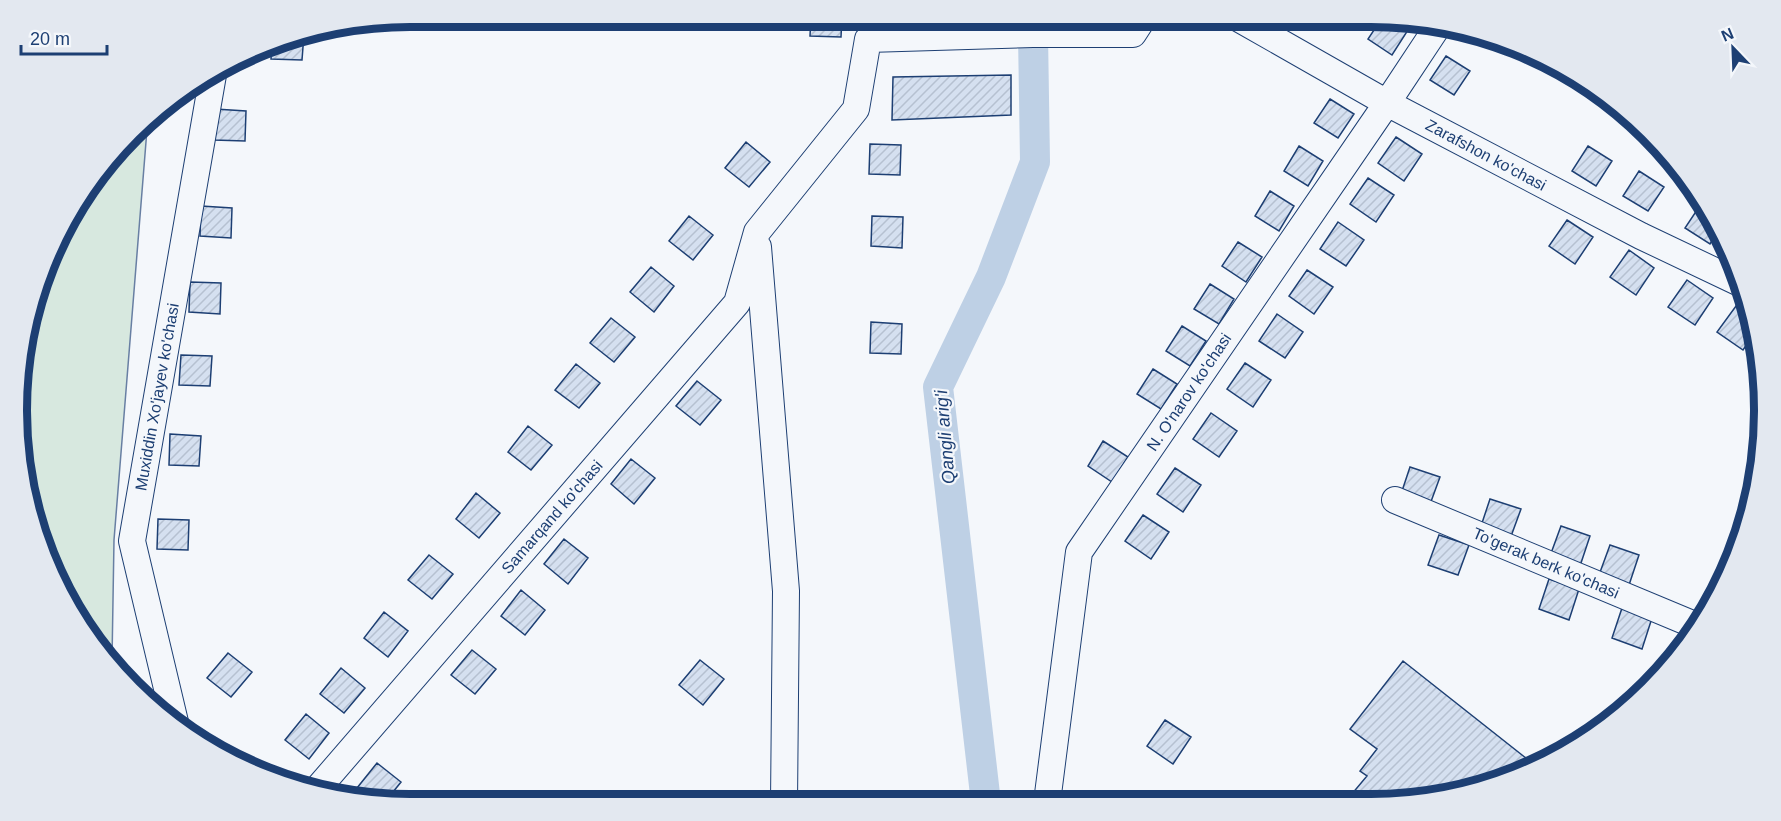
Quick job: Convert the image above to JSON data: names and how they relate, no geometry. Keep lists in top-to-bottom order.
{
  "streets": {
    "street": [
      "Zarafshon ko'chasi",
      "N. O'narov ko'chasi",
      "Muxiddin Xo'jayev ko'chasi",
      "Samarqand ko'chasi",
      "To'gerak berk ko'chasi"
    ]
  },
  "crossings": [
    ["Zarafshon ko'chasi", "N. O'narov ko'chasi"]
  ],
  "water": ["Qangli arig'i"],
  "scale_bar": "20 m",
  "north": "top left"
}
